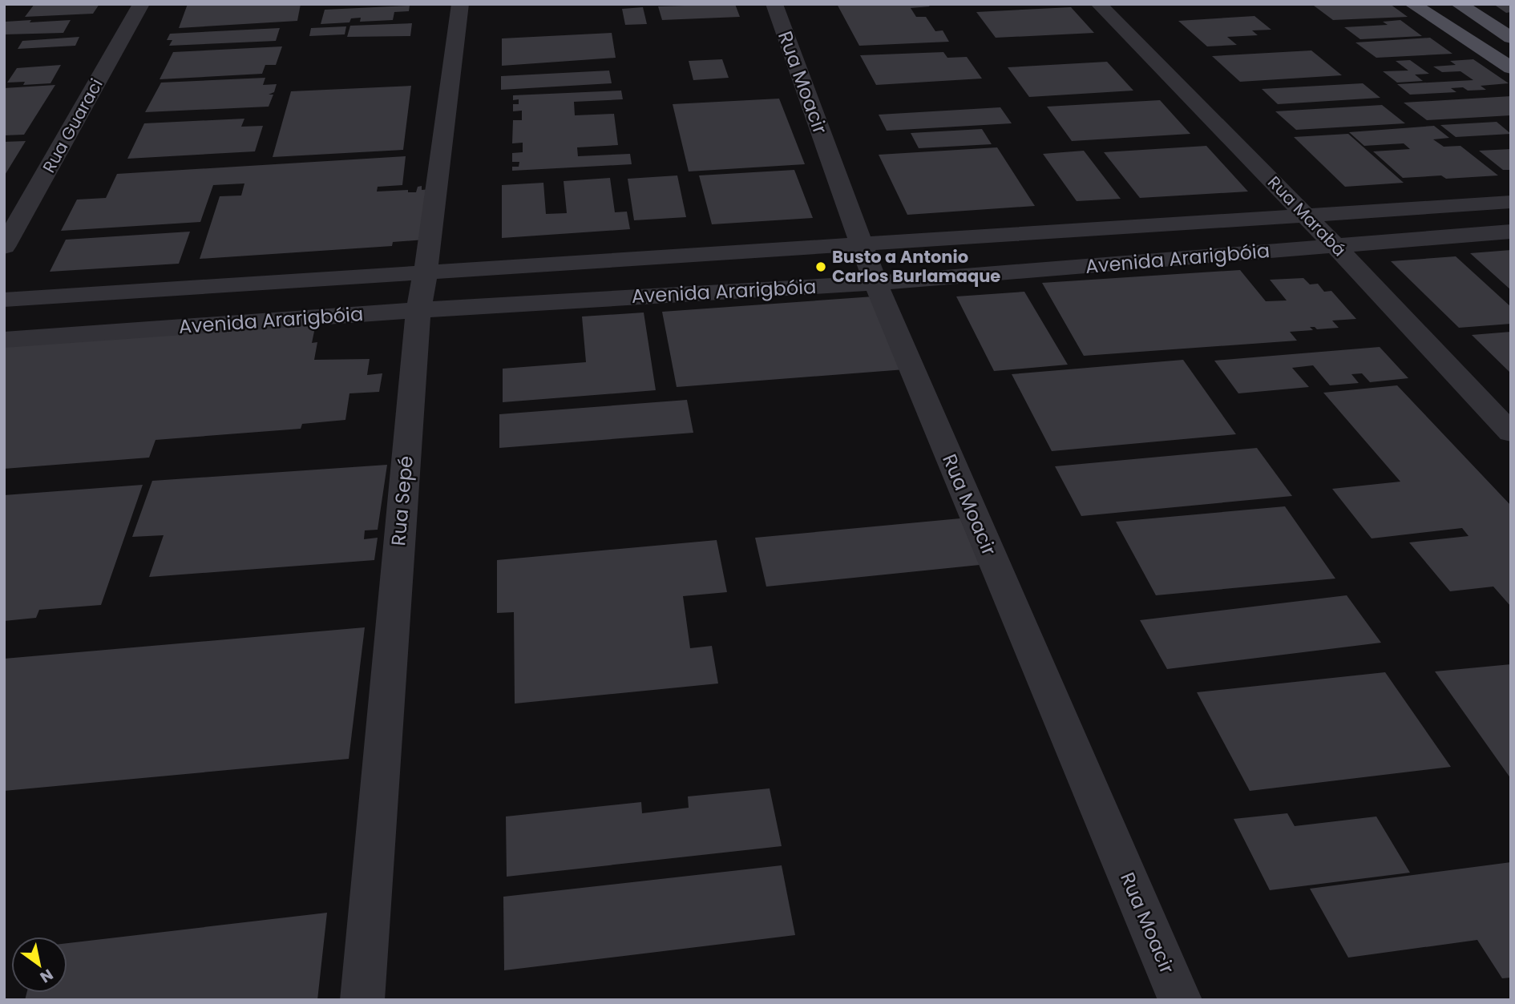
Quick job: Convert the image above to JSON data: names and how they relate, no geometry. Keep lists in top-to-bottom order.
{
  "streets": {
    "street": [
      "Rua Moacir",
      "Rua Guaraci",
      "Rua Marabá",
      "Avenida Ararigbóia",
      "Rua Sepé"
    ]
  },
  "crossings": [
    ["Rua Moacir", "Avenida Ararigbóia"],
    ["Rua Marabá", "Avenida Ararigbóia"],
    ["Avenida Ararigbóia", "Rua Sepé"]
  ],
  "places": ["Busto a Antonio Carlos Burlamaque"],
  "north": "bottom right"
}
